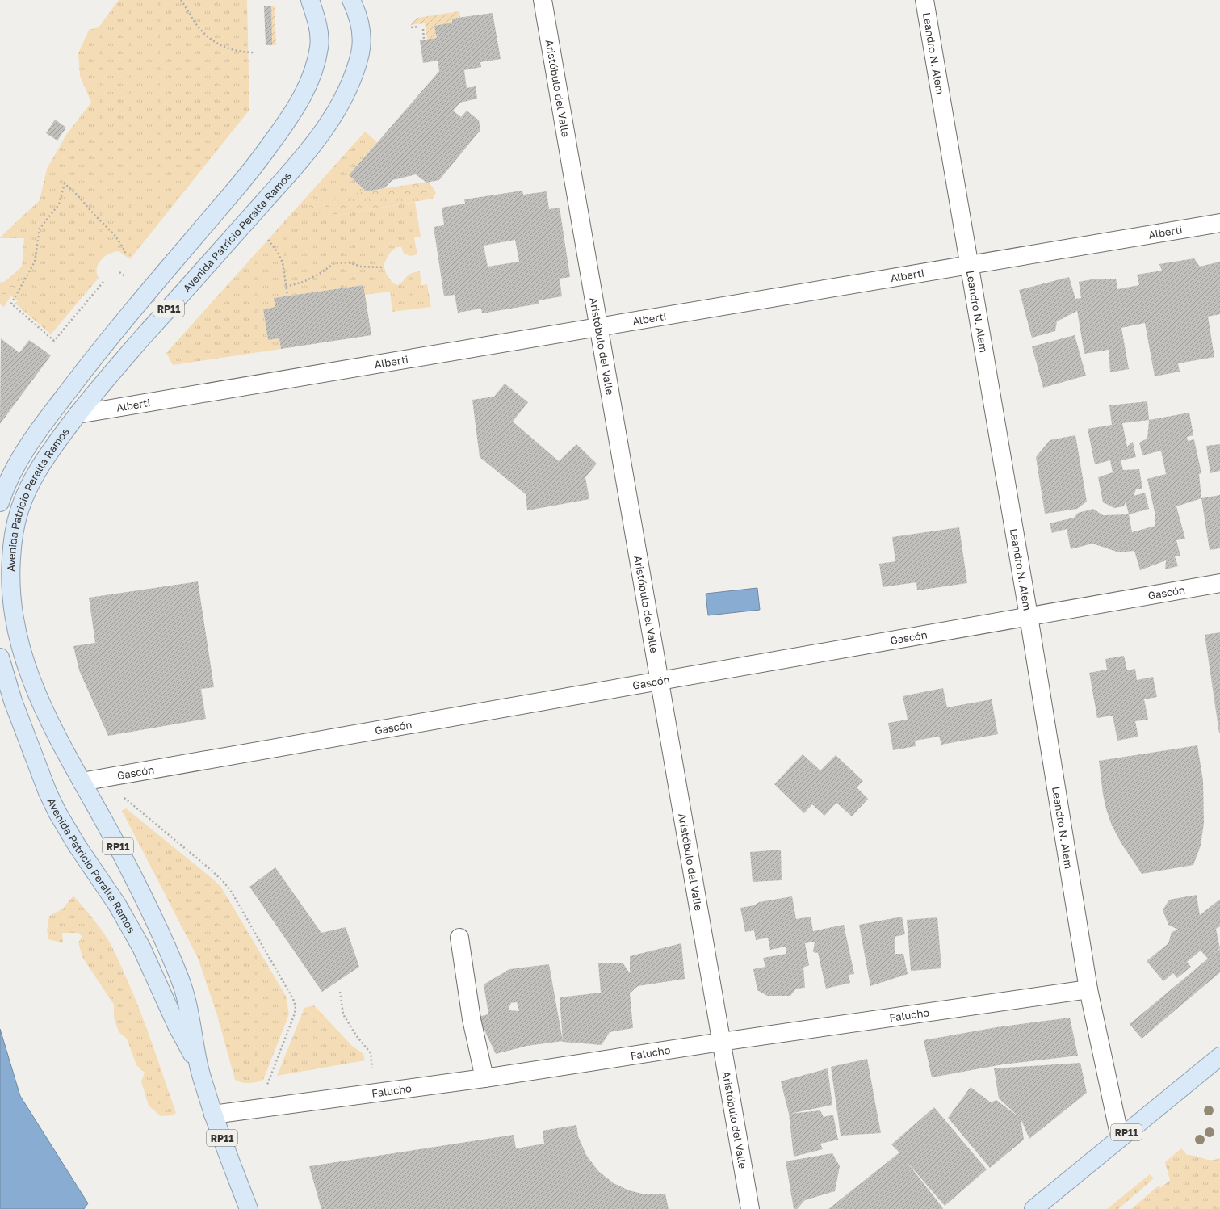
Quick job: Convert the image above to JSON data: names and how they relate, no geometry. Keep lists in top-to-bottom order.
{
  "streets": {
    "main road": ["Avenida Patricio Peralta Ramos", "RP11"],
    "street": [
      "Leandro N. Alem",
      "Aristóbulo del Valle",
      "Alberti",
      "Gascón",
      "Falucho"
    ]
  },
  "crossings": [
    ["Leandro N. Alem", "Alberti"],
    ["Leandro N. Alem", "RP11"],
    ["Leandro N. Alem", "Gascón"],
    ["Leandro N. Alem", "Falucho"],
    ["Aristóbulo del Valle", "Alberti"],
    ["Aristóbulo del Valle", "Gascón"],
    ["Aristóbulo del Valle", "Falucho"],
    ["Avenida Patricio Peralta Ramos", "Alberti"],
    ["Avenida Patricio Peralta Ramos", "Gascón"],
    ["Avenida Patricio Peralta Ramos", "Falucho"]
  ]
}
